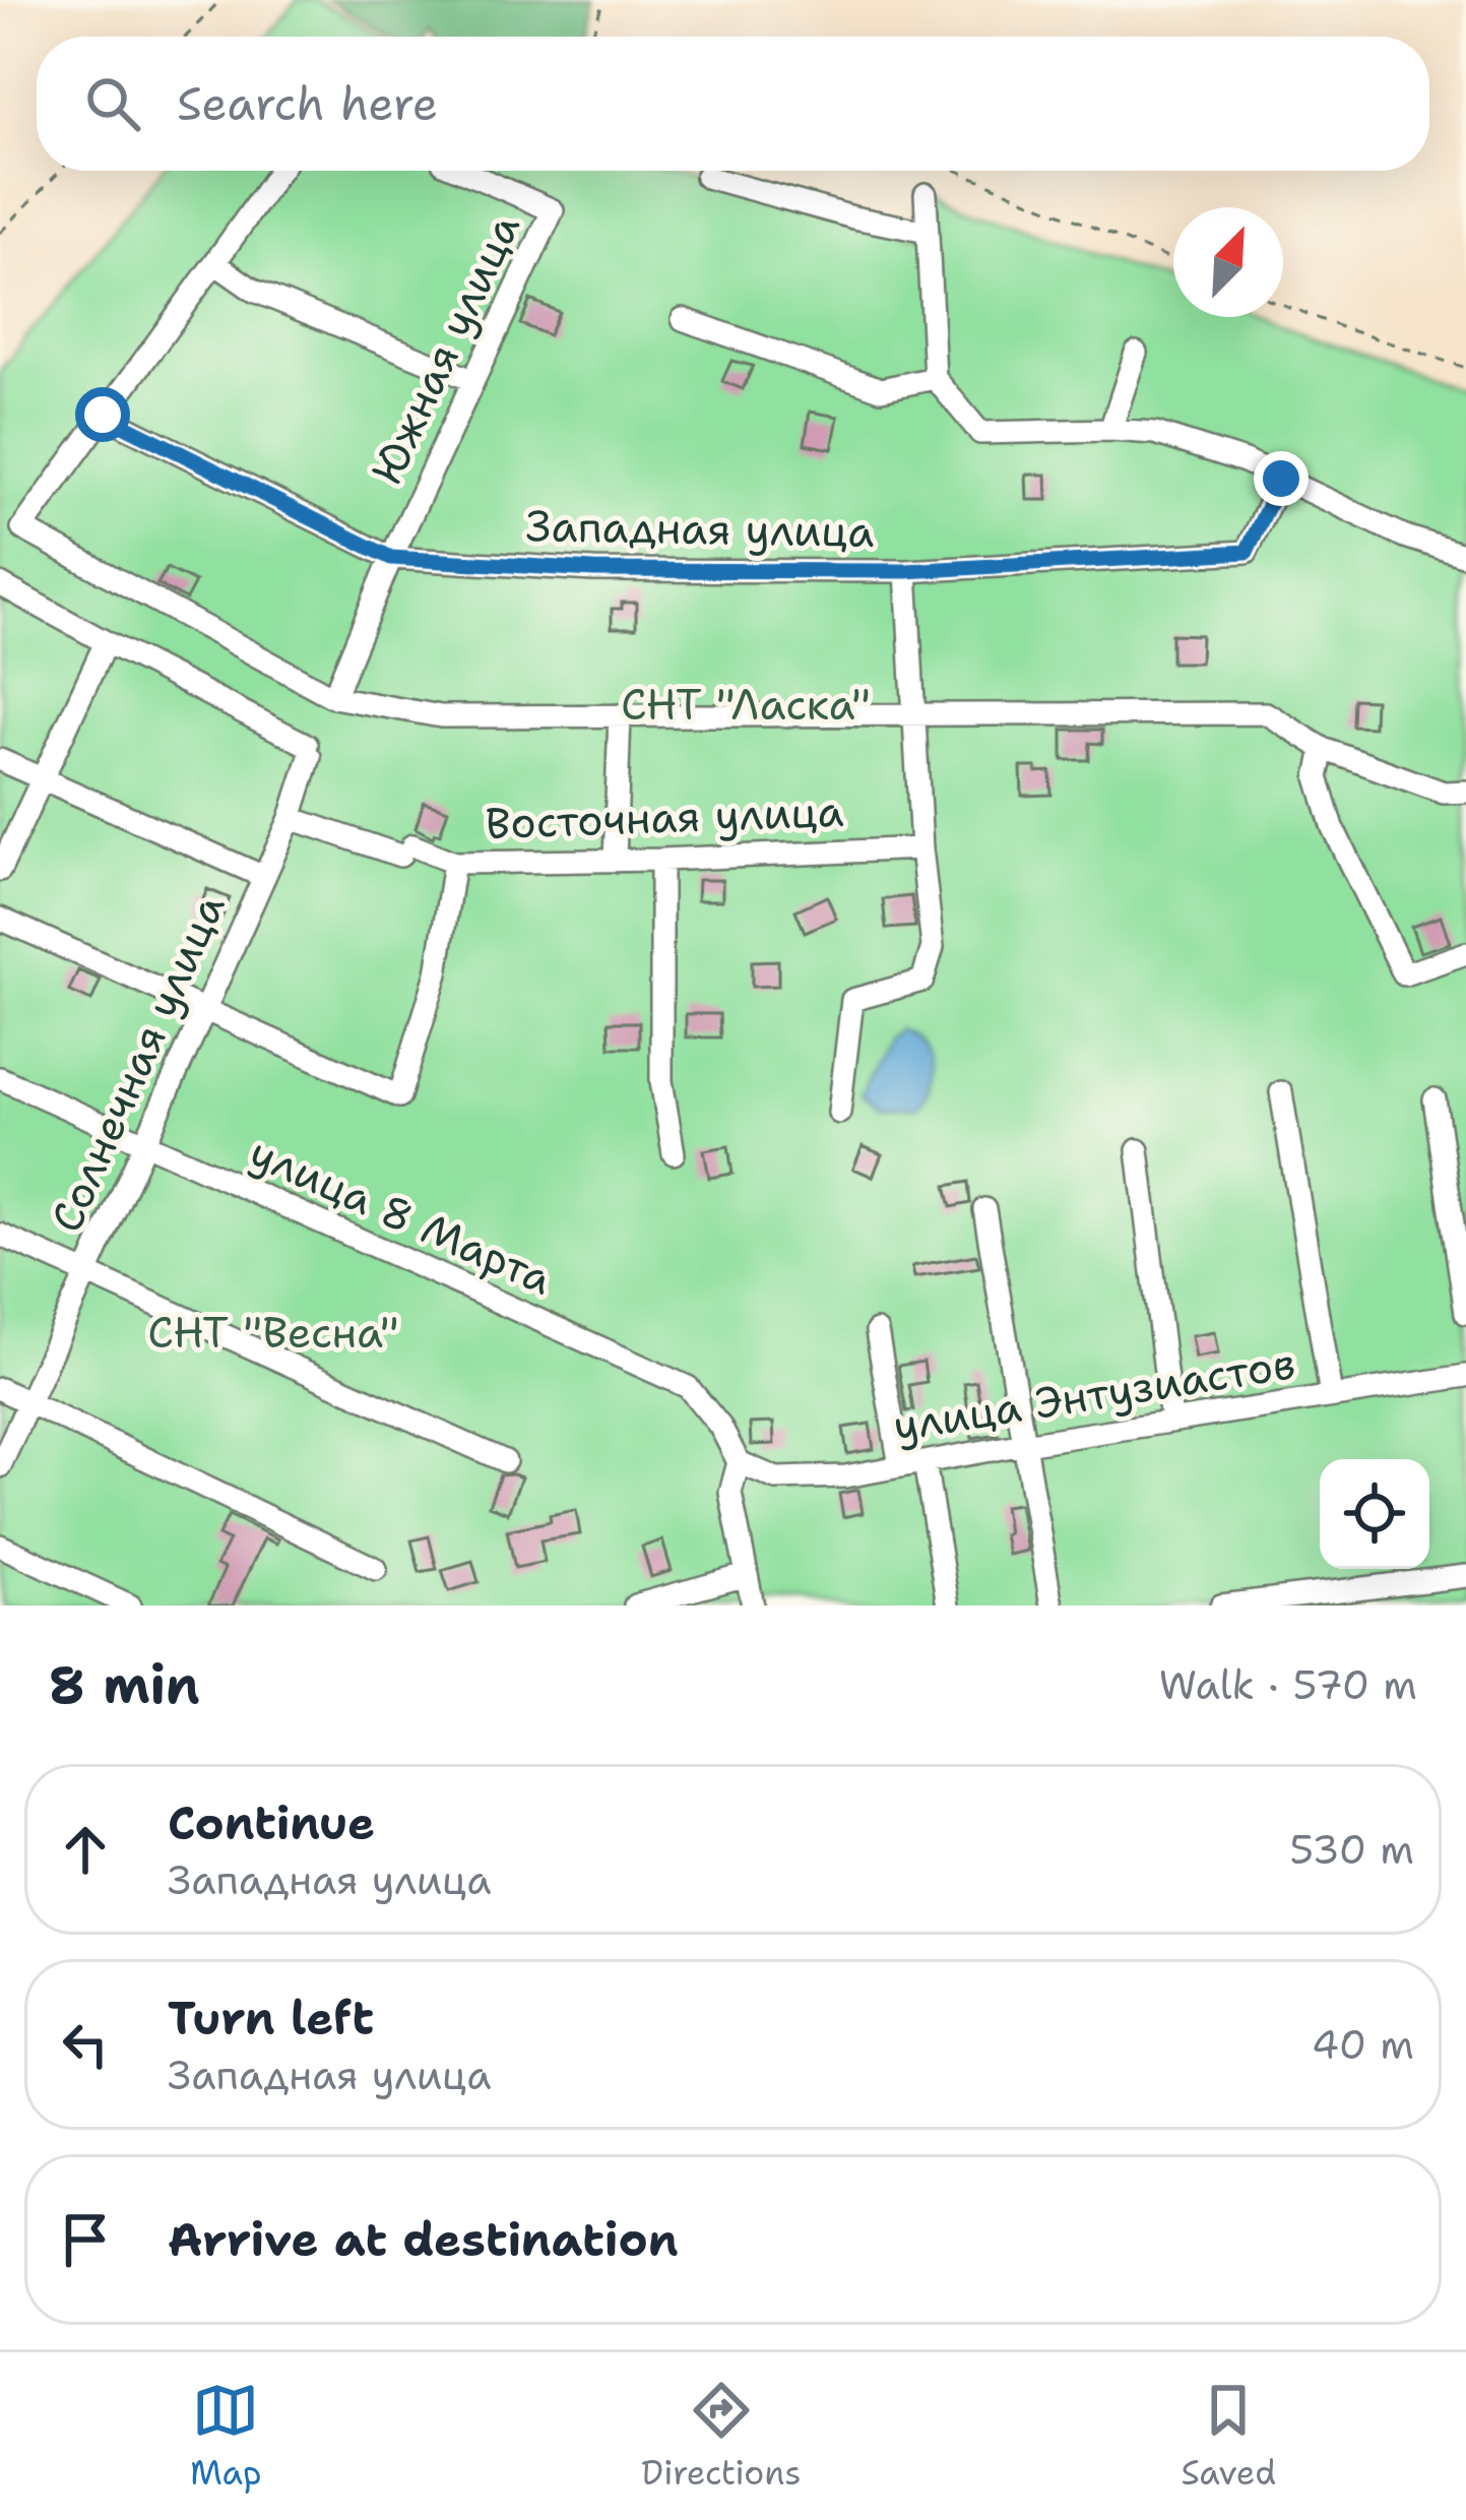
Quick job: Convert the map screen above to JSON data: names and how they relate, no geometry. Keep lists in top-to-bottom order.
{
  "streets": {
    "street": [
      "Южная улица",
      "Западная улица",
      "Восточная улица",
      "Солнечная улица",
      "улица 8 Марта",
      "улица Энтузиастов"
    ]
  },
  "crossings": [
    ["Южная улица", "Западная улица"],
    ["Восточная улица", "Солнечная улица"],
    ["Солнечная улица", "улица 8 Марта"],
    ["улица 8 Марта", "улица Энтузиастов"]
  ],
  "parks": ["СНТ \"Ласка\"", "СНТ \"Весна\""],
  "north": "top right",
  "page": {
    "search": "Search here",
    "heading": ["8 min", "Walk · 570 m"],
    "list": [
      ["Continue", "Западная улица", "530 m"],
      ["Turn left", "Западная улица", "40 m"],
      "Arrive at destination"
    ],
    "nav": ["Map", "Directions", "Saved"]
  }
}
